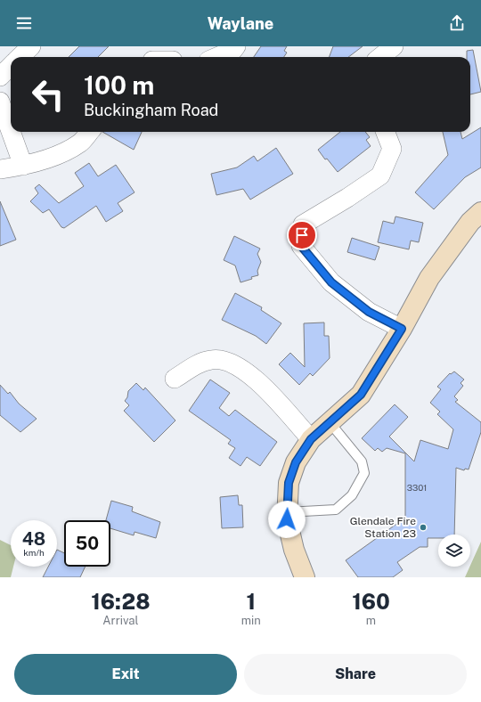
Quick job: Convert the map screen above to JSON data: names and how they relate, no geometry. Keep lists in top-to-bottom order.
{
  "places": ["Glendale Fire Station 23"],
  "house_numbers": ["3301"],
  "page": {
    "header": "Waylane",
    "turn": ["100 m", "Buckingham Road"],
    "speed": "48 km/h",
    "limit": "50",
    "eta": [
      "16:28",
      "Arrival",
      "1",
      "min",
      "160",
      "m"
    ],
    "buttons": ["Exit", "Share"]
  }
}
